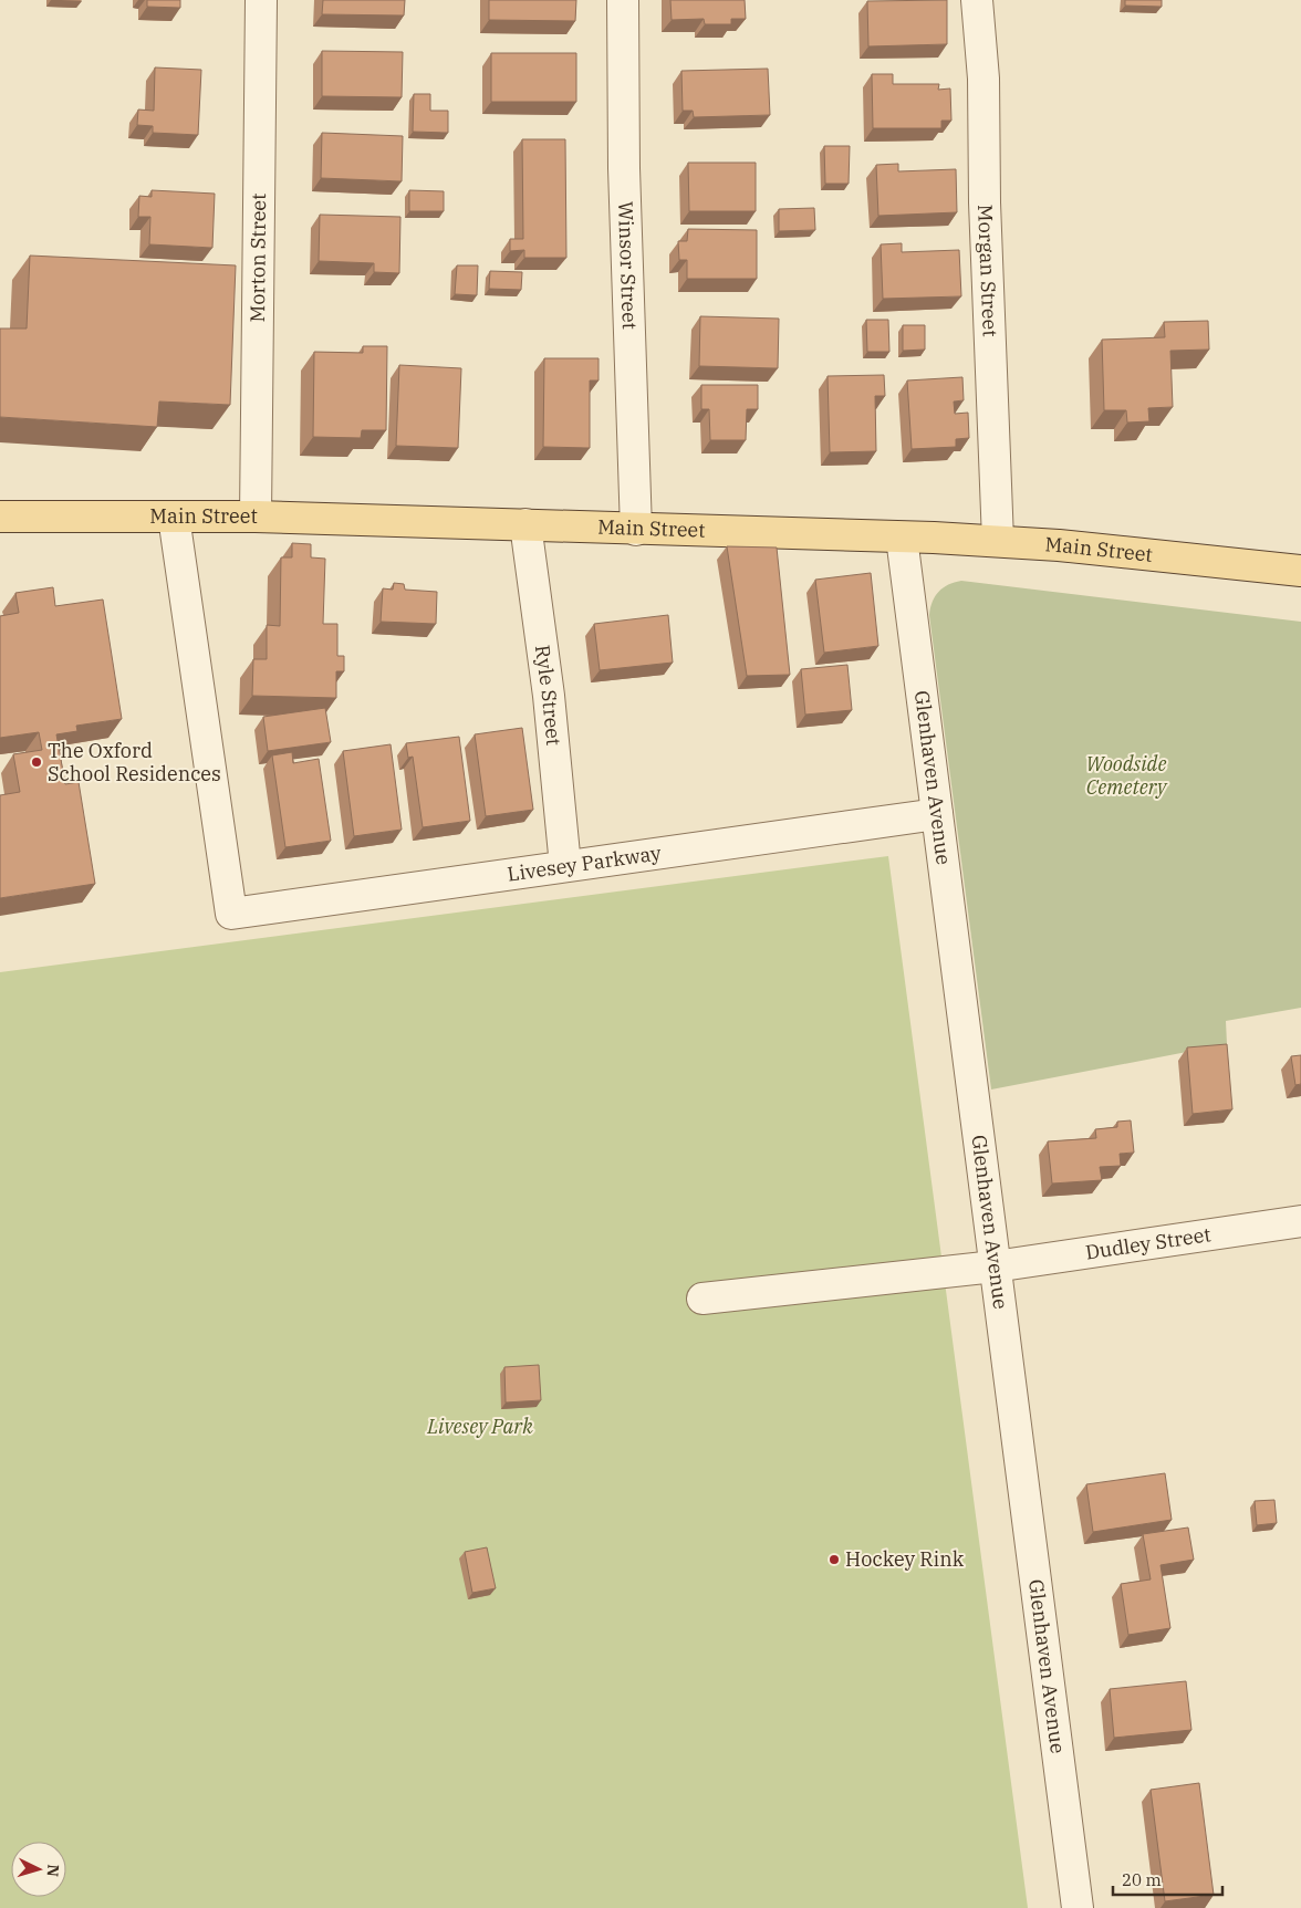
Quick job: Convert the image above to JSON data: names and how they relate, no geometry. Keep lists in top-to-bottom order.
{
  "streets": {
    "main road": ["Main Street"],
    "street": [
      "Morton Street",
      "Winsor Street",
      "Morgan Street",
      "Ryle Street",
      "Glenhaven Avenue",
      "Livesey Parkway",
      "Dudley Street"
    ]
  },
  "crossings": [
    ["Morton Street", "Main Street"],
    ["Winsor Street", "Main Street"],
    ["Morgan Street", "Main Street"],
    ["Main Street", "Ryle Street"],
    ["Main Street", "Glenhaven Avenue"],
    ["Main Street", "Livesey Parkway"],
    ["Ryle Street", "Livesey Parkway"],
    ["Glenhaven Avenue", "Livesey Parkway"],
    ["Glenhaven Avenue", "Dudley Street"]
  ],
  "parks": ["Woodside Cemetery", "Livesey Park"],
  "places": ["The Oxford School Residences", "Hockey Rink"],
  "scale_bar": "20 m",
  "north": "right"
}
